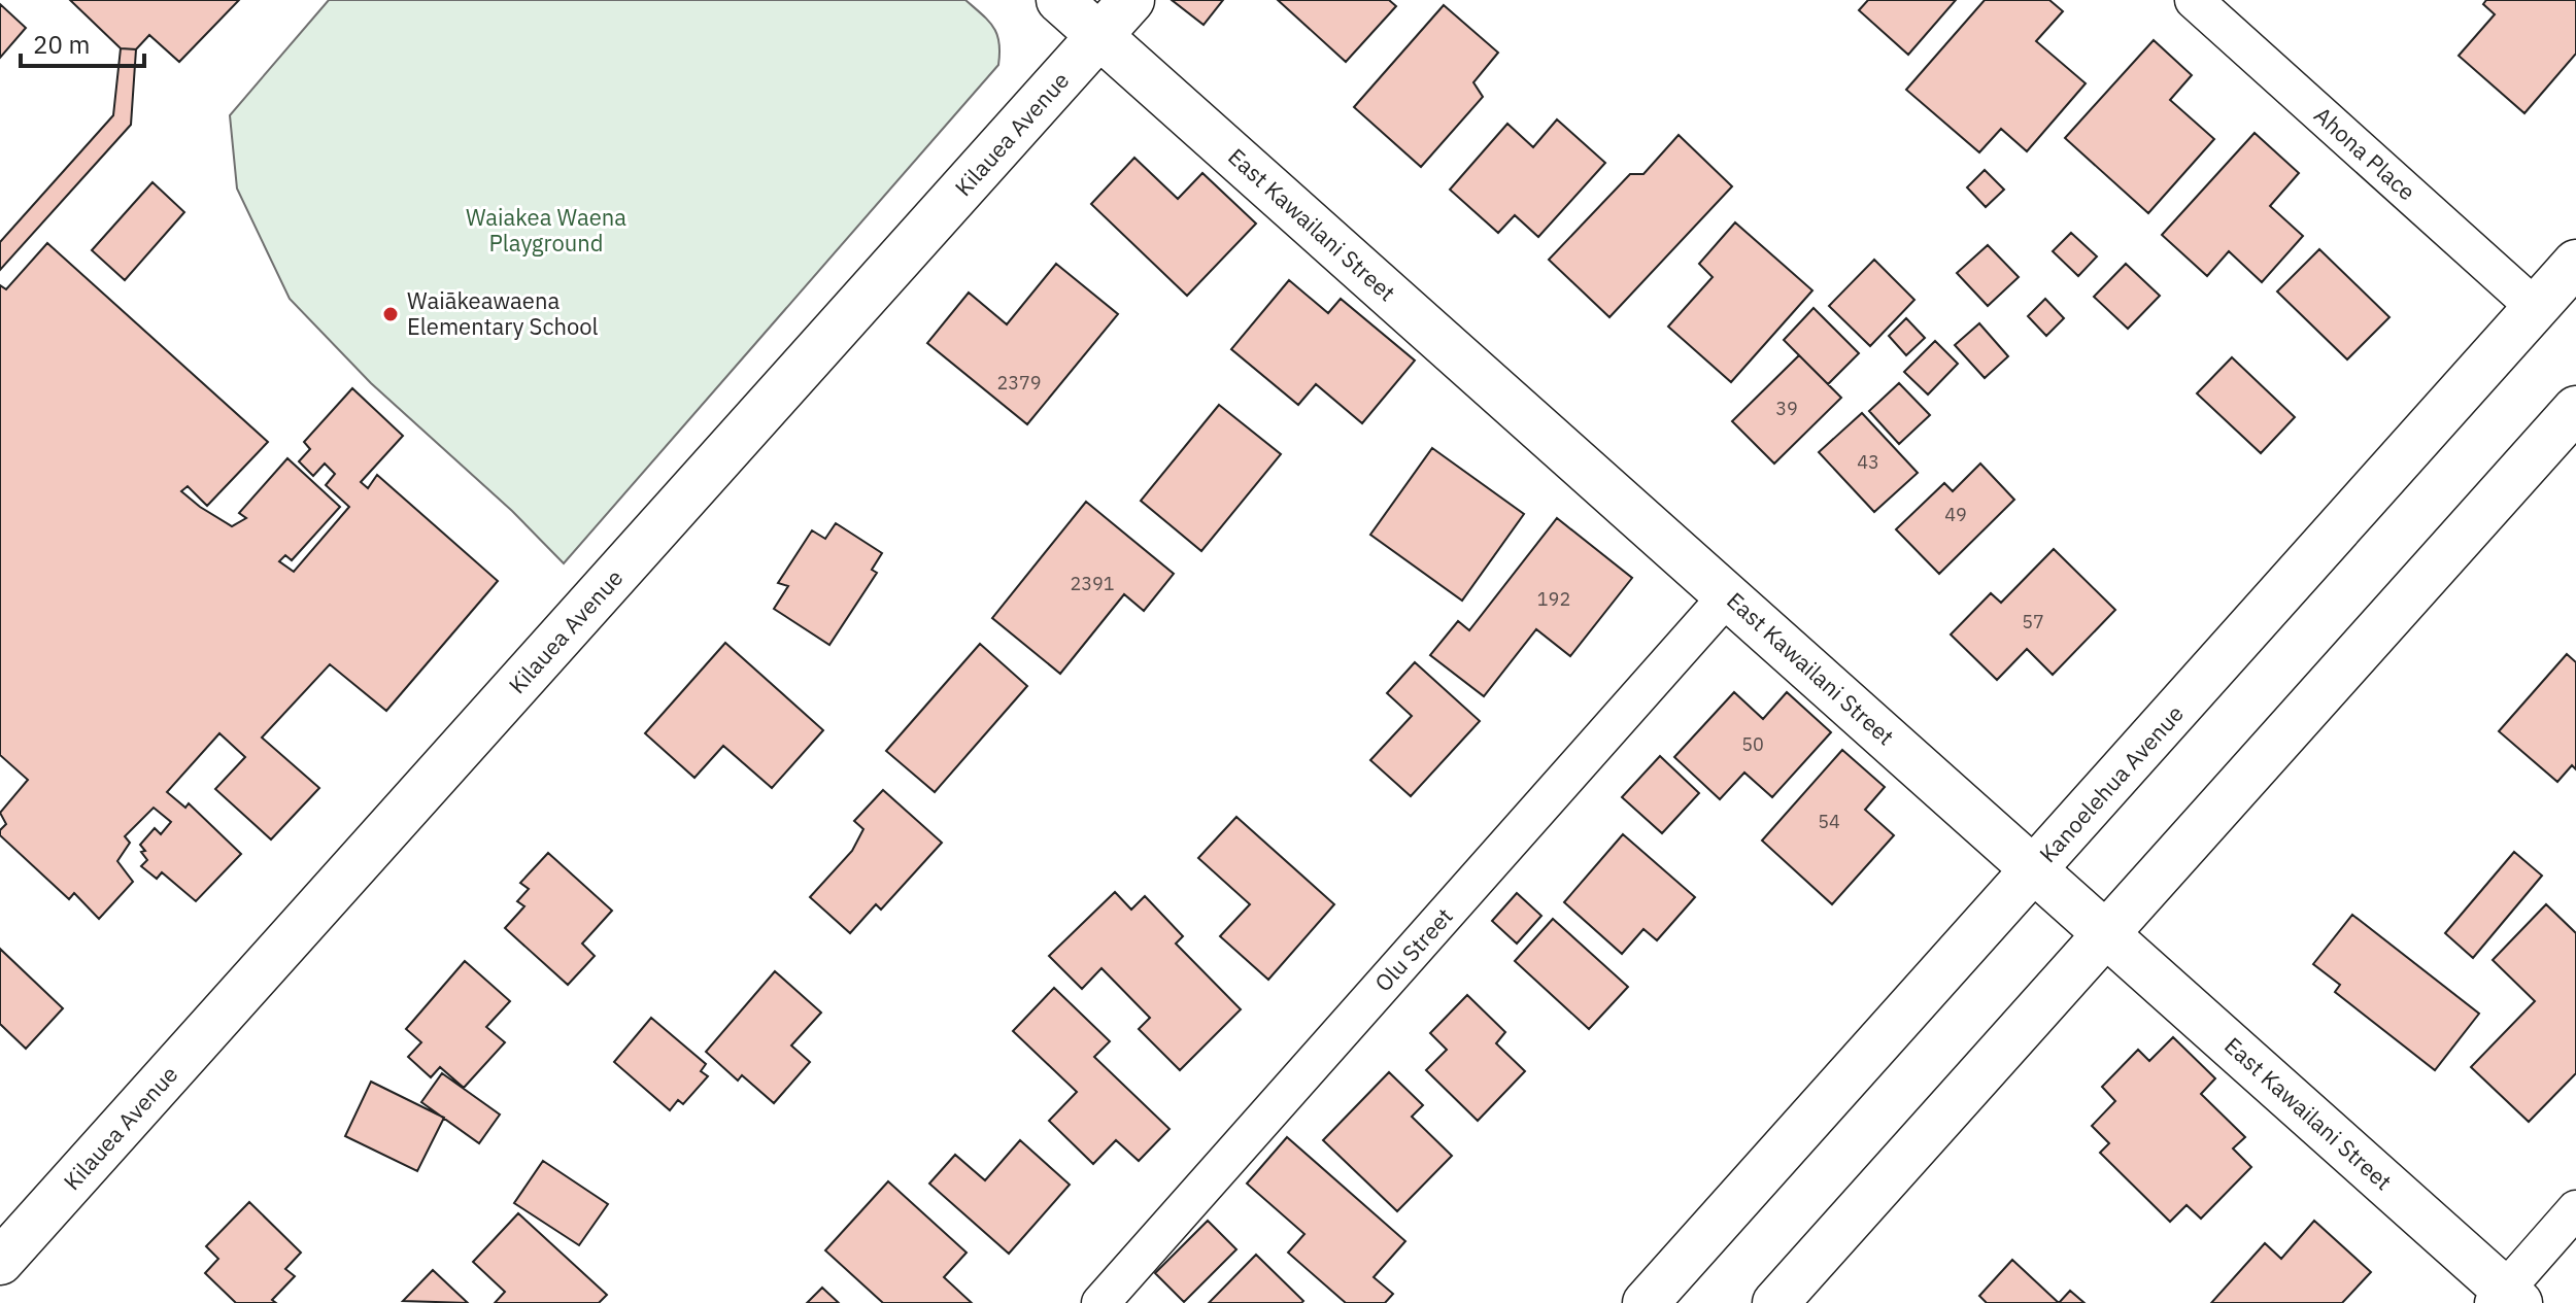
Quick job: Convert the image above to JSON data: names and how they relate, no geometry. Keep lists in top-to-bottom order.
{
  "streets": {
    "main road": ["Kilauea Avenue", "East Kawailani Street", "Kanoelehua Avenue"],
    "street": ["Ahona Place", "Olu Street"]
  },
  "crossings": [
    ["Kilauea Avenue", "East Kawailani Street"],
    ["Ahona Place", "Kanoelehua Avenue"],
    ["East Kawailani Street", "Kanoelehua Avenue"],
    ["East Kawailani Street", "Olu Street"]
  ],
  "parks": ["Waiakea Waena Playground"],
  "places": ["Waiākeawaena Elementary School"],
  "house_numbers": [
    "2379",
    "39",
    "43",
    "49",
    "2391",
    "192",
    "57",
    "50",
    "54"
  ],
  "scale_bar": "20 m"
}
